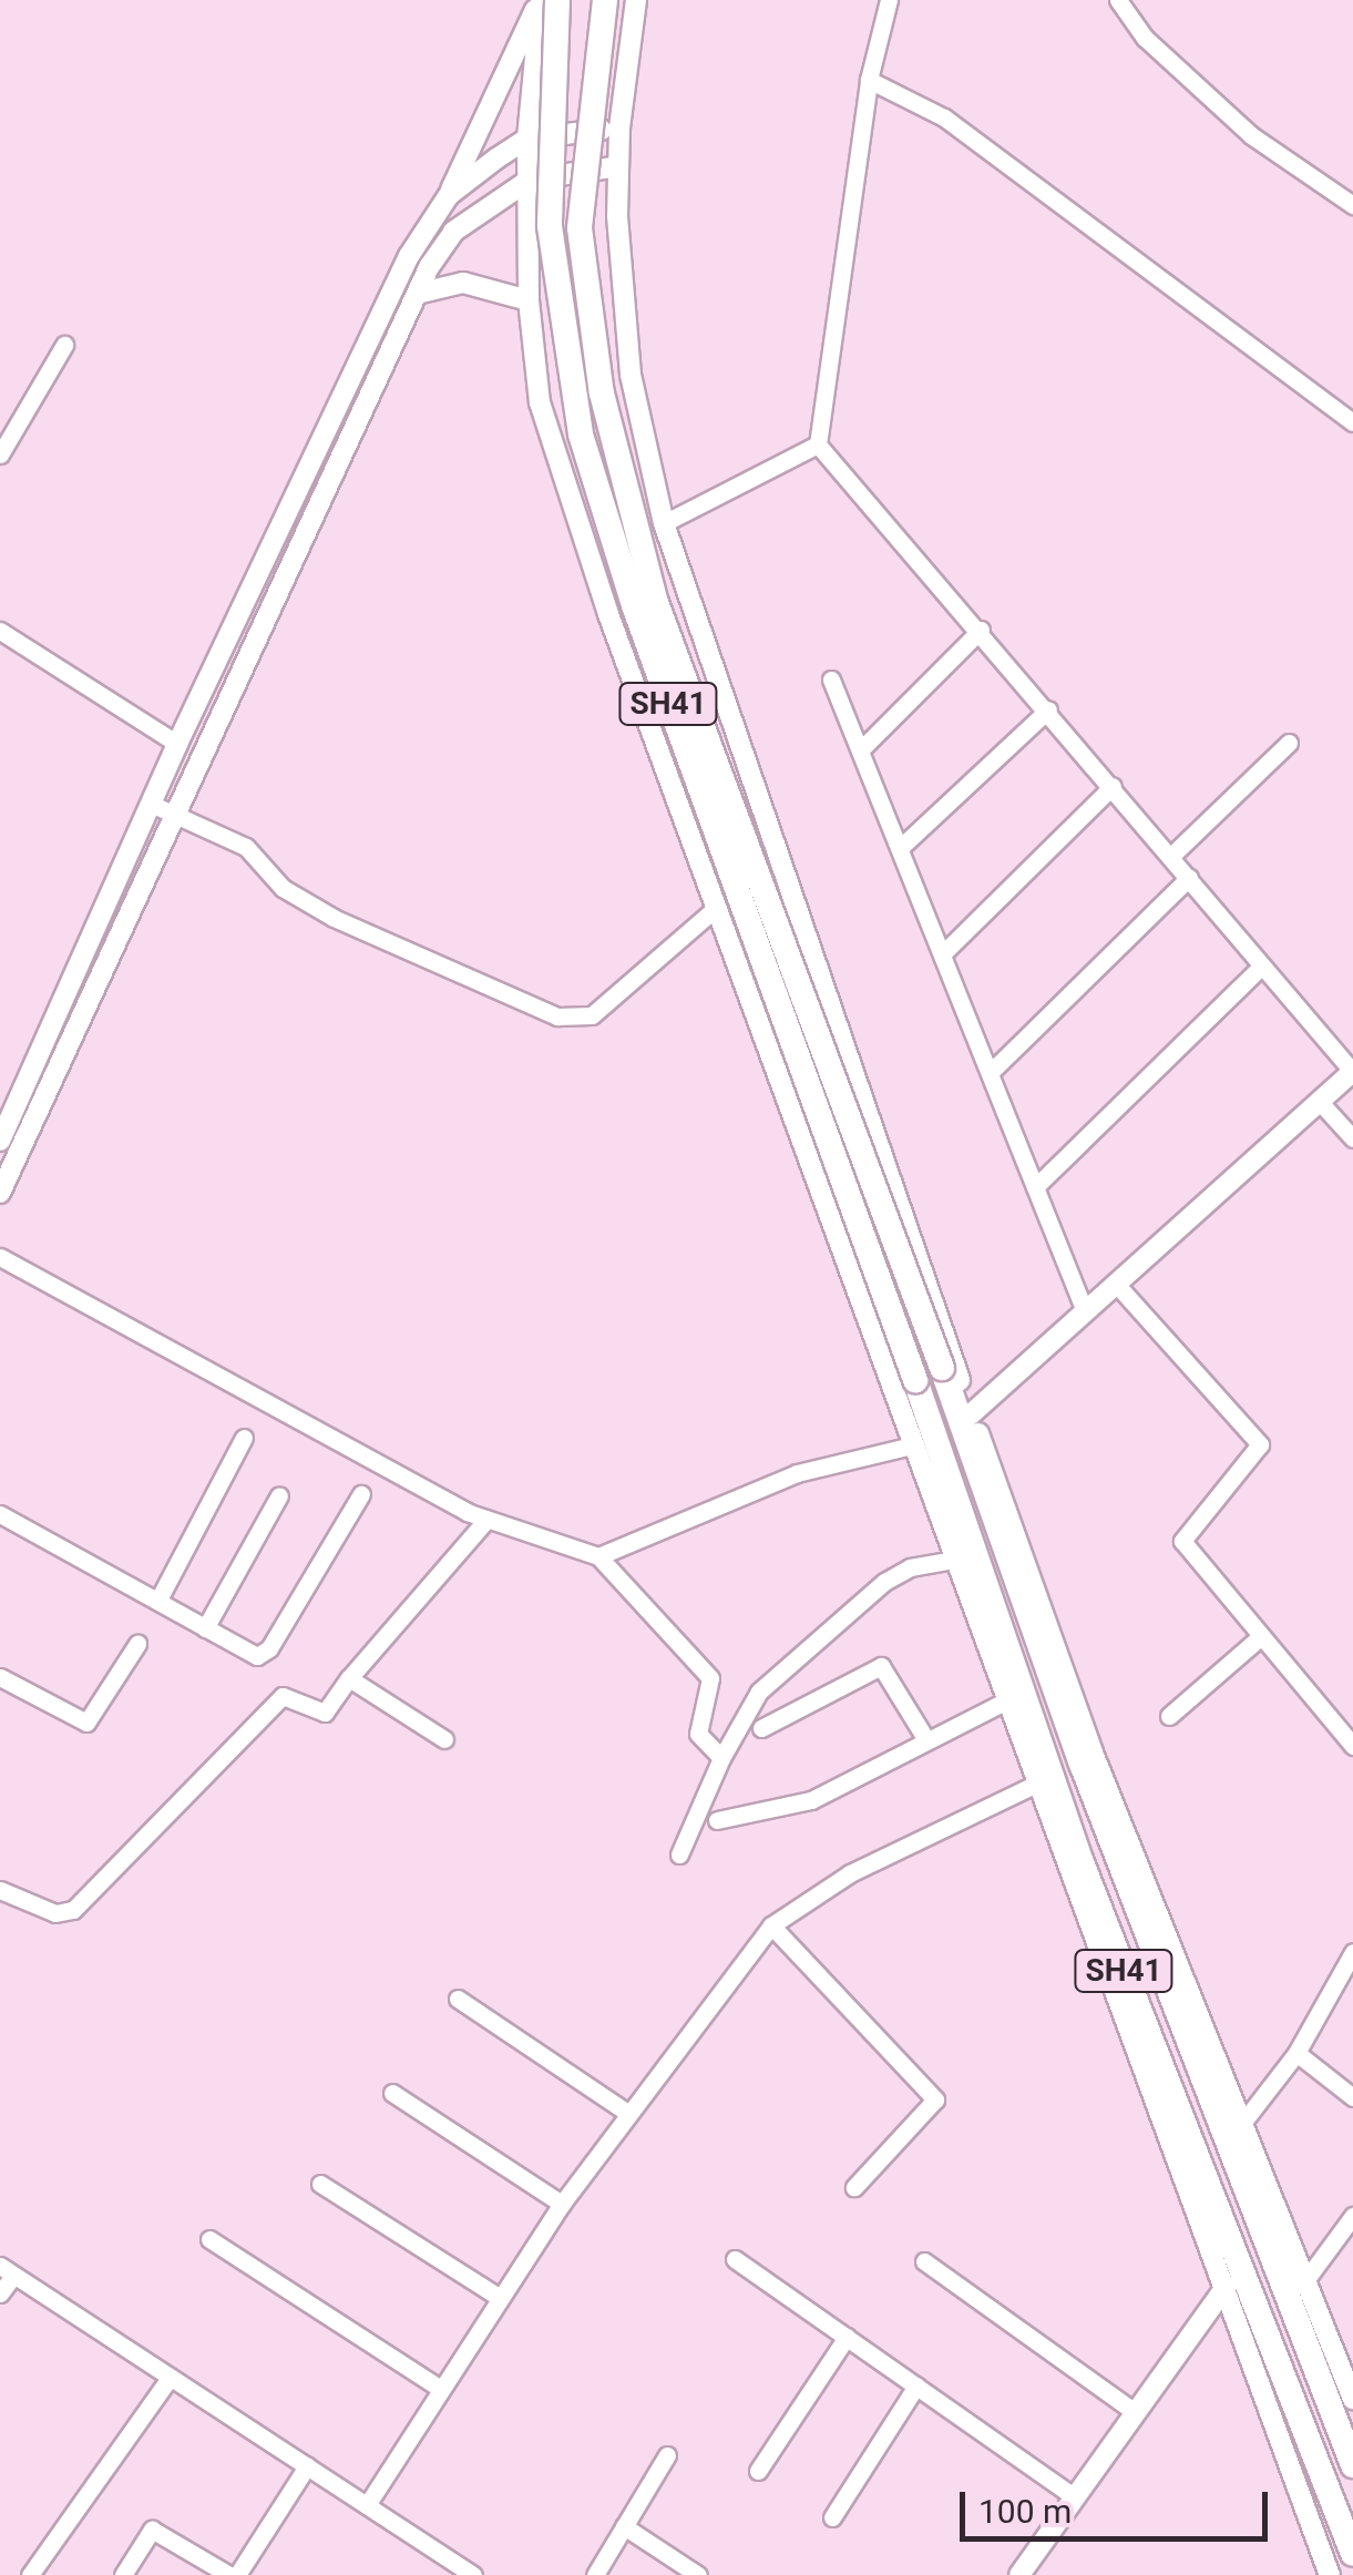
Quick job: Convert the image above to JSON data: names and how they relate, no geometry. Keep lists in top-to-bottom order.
{
  "streets": {
    "main road": ["SH41"]
  },
  "scale_bar": "100 m"
}
